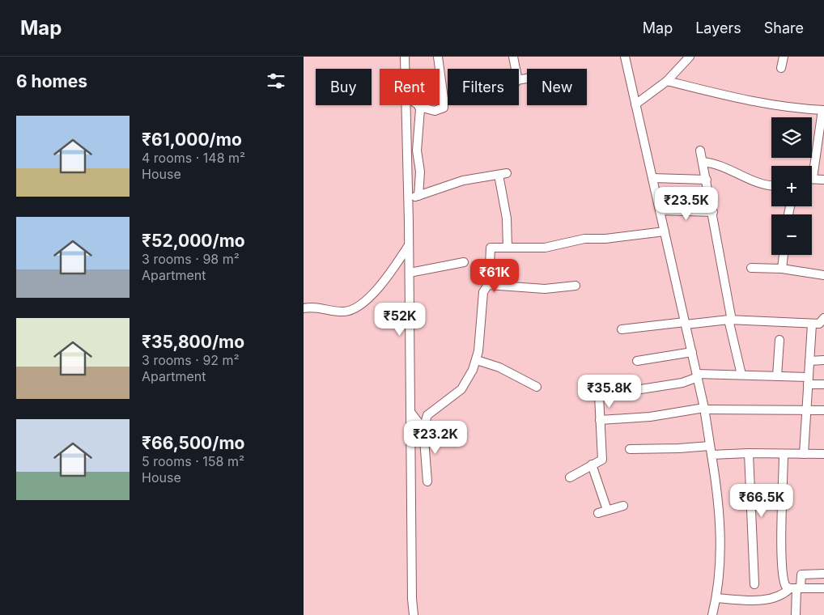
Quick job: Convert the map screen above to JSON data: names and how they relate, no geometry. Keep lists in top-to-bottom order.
{
  "page": {
    "header": "Map",
    "nav": ["Map", "Layers", "Share"],
    "heading": "6 homes",
    "chip": [
      "Buy",
      "Rent",
      "Filters",
      "New"
    ],
    "list": [
      {
        "name": "₹61,000/mo",
        "note": "4 rooms · 148 m² · House"
      },
      {
        "name": "₹52,000/mo",
        "note": "3 rooms · 98 m² · Apartment"
      },
      {
        "name": "₹35,800/mo",
        "note": "3 rooms · 92 m² · Apartment"
      },
      {
        "name": "₹66,500/mo",
        "note": "5 rooms · 158 m² · House"
      }
    ],
    "map_buttons": ["+", "−"],
    "price": [
      "₹23.5K",
      "₹61K",
      "₹52K",
      "₹35.8K",
      "₹23.2K",
      "₹66.5K"
    ]
  }
}
